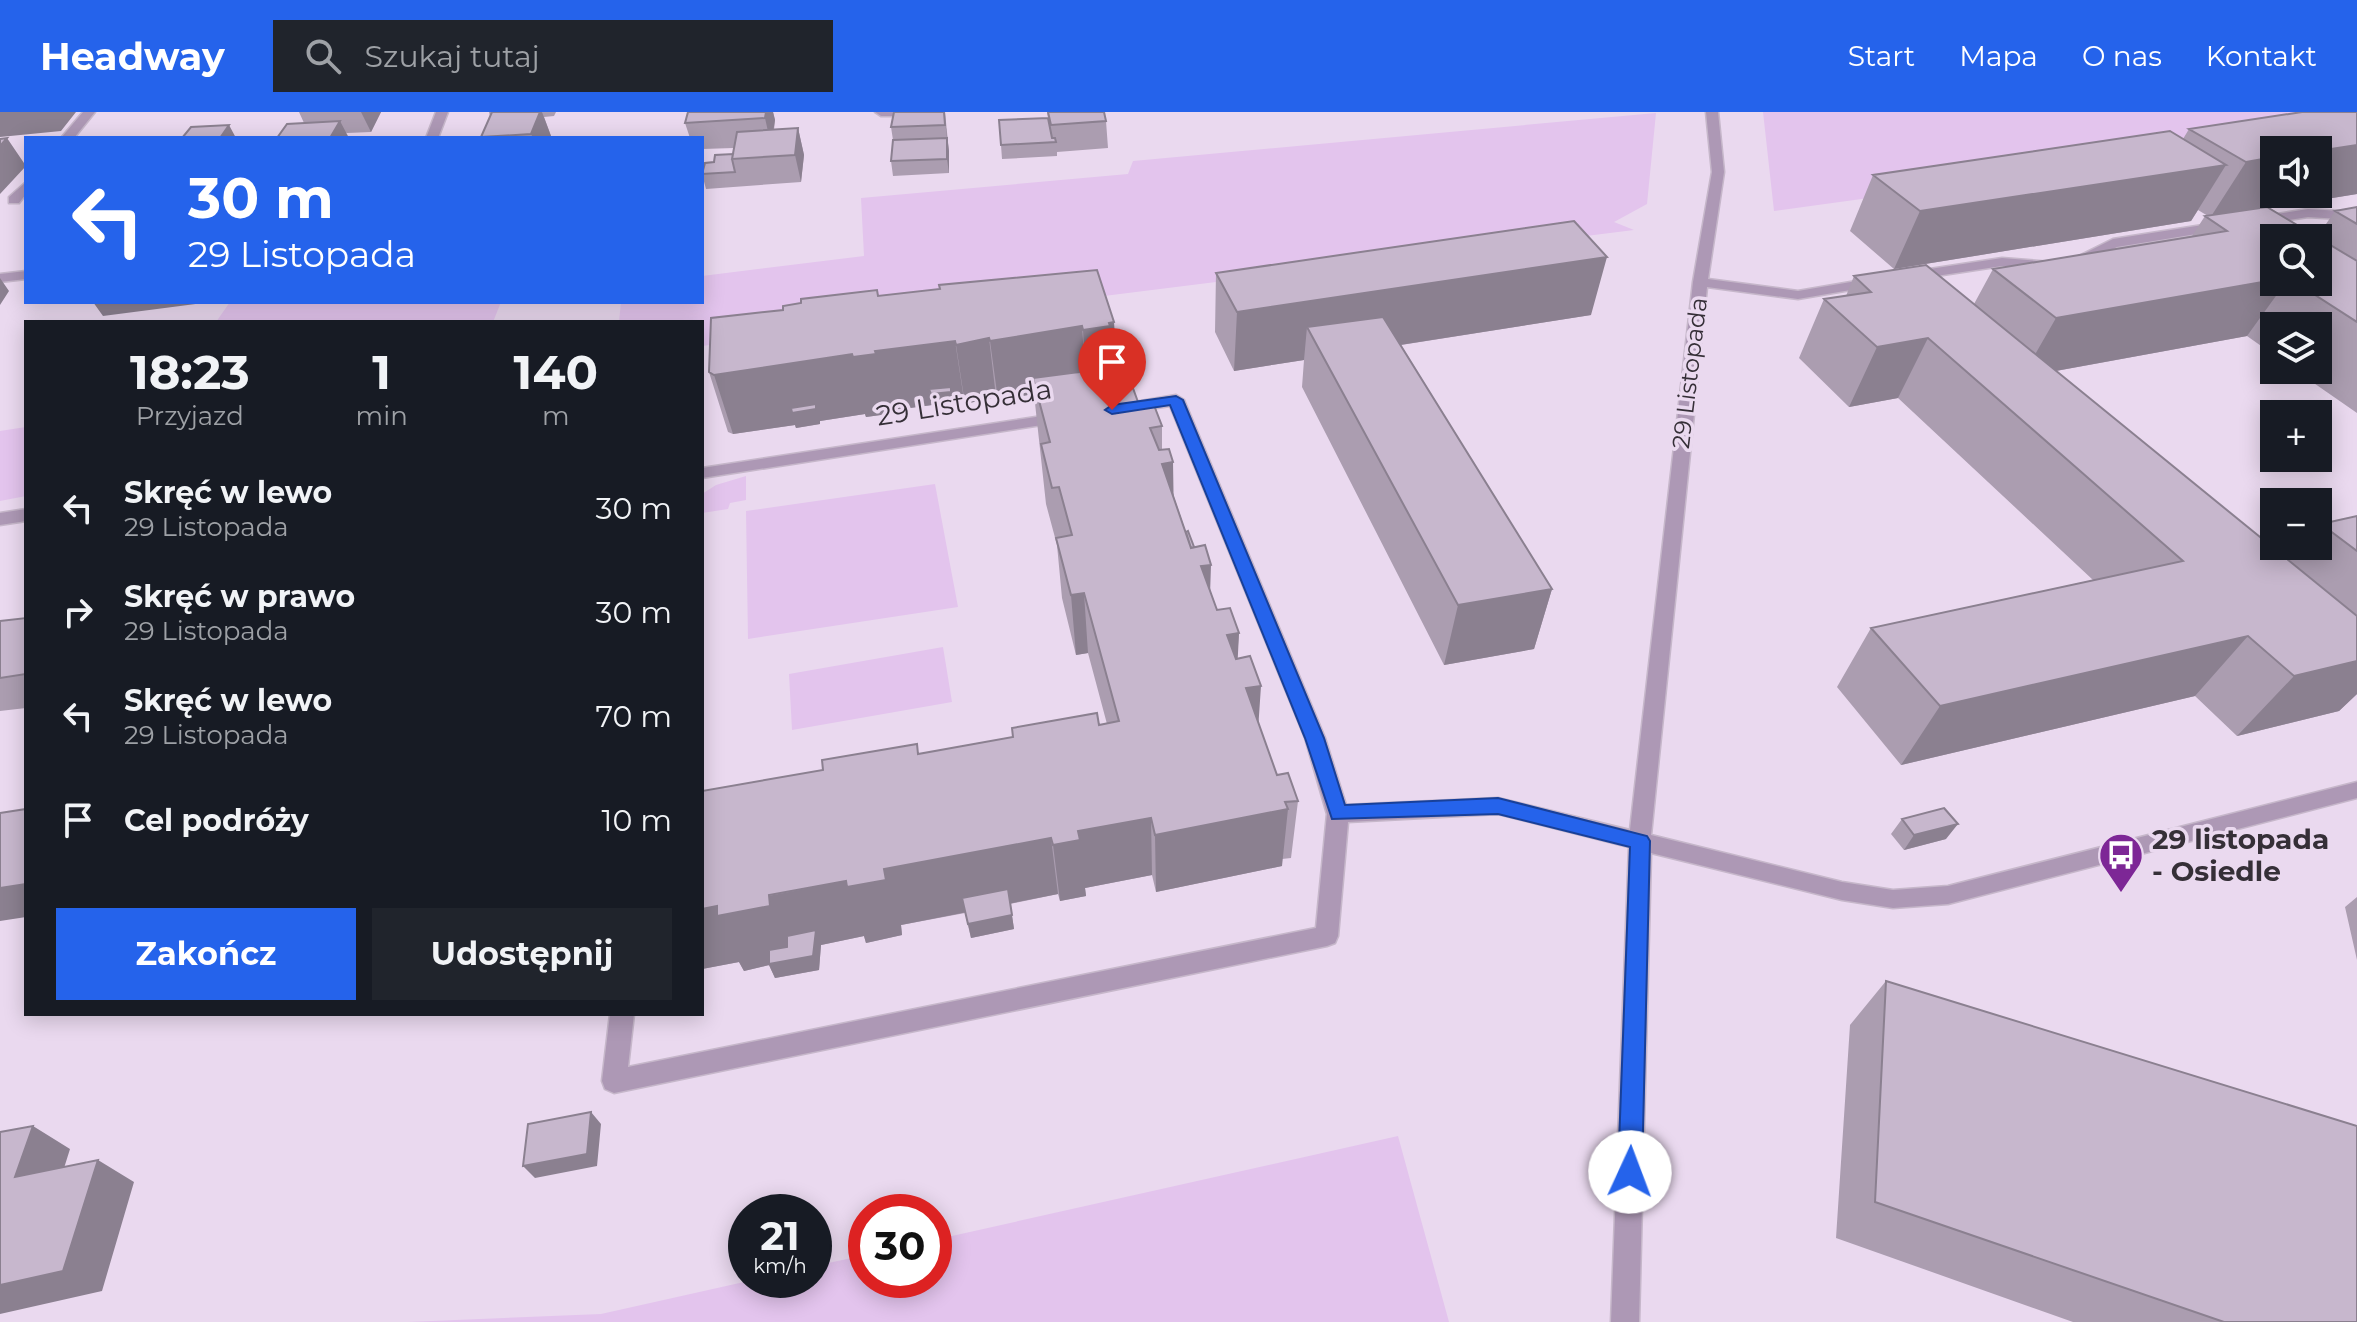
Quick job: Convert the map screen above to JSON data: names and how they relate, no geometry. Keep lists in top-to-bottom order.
{
  "streets": {
    "street": ["29 Listopada"]
  },
  "places": {
    "bus stop": ["29 listopada - Osiedle"]
  },
  "page": {
    "header": "Headway",
    "search": "Szukaj tutaj",
    "nav": [
      "Start",
      "Mapa",
      "O nas",
      "Kontakt"
    ],
    "map_buttons": ["+", "−"],
    "turn": ["30 m", "29 Listopada"],
    "eta": [
      "18:23",
      "Przyjazd",
      "1",
      "min",
      "140",
      "m"
    ],
    "list": [
      {
        "name": "Skręć w lewo",
        "note": "29 Listopada",
        "value": "30 m"
      },
      {
        "name": "Skręć w prawo",
        "note": "29 Listopada",
        "value": "30 m"
      },
      {
        "name": "Skręć w lewo",
        "note": "29 Listopada",
        "value": "70 m"
      },
      {
        "name": "Cel podróży",
        "value": "10 m"
      }
    ],
    "buttons": ["Zakończ", "Udostępnij"],
    "speed": "21 km/h",
    "limit": "30"
  }
}
